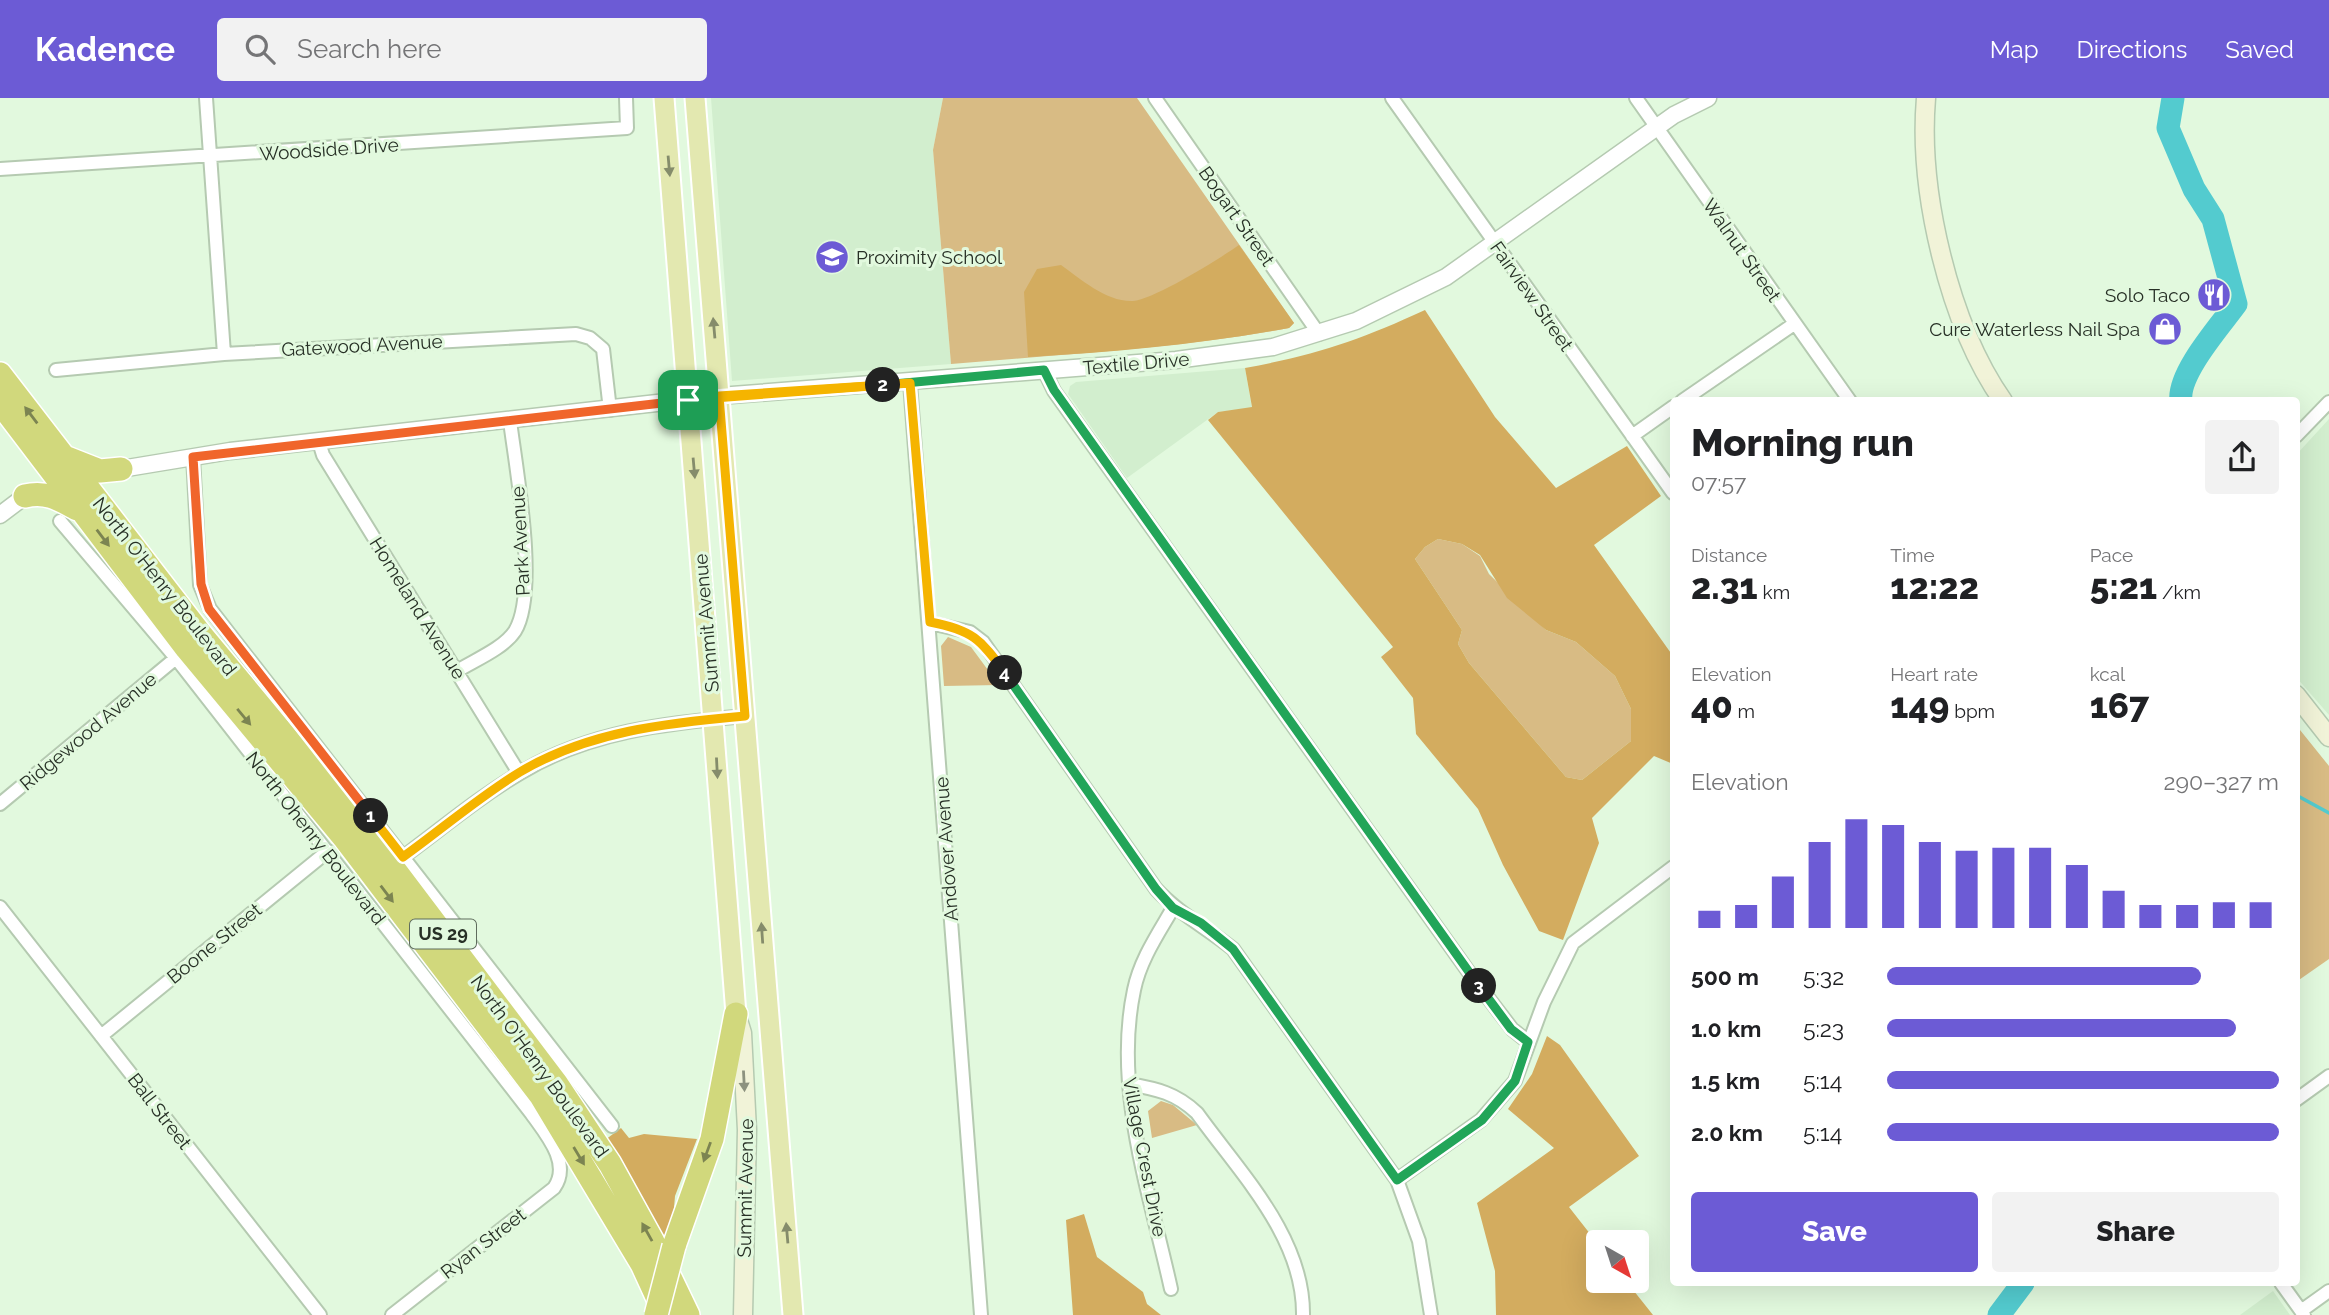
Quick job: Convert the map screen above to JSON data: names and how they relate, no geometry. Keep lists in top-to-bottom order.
{
  "streets": {
    "highway": ["North O'Henry Boulevard", "US 29"],
    "main road": ["Summit Avenue"],
    "street": [
      "Woodside Drive",
      "Bogart Street",
      "Walnut Street",
      "Fairview Street",
      "Gatewood Avenue",
      "Textile Drive",
      "Park Avenue",
      "Homeland Avenue",
      "Ridgewood Avenue",
      "North Ohenry Boulevard",
      "Andover Avenue",
      "Boone Street",
      "Ball Street",
      "Village Crest Drive",
      "Ryan Street"
    ]
  },
  "crossings": [
    ["Bogart Street", "Textile Drive"],
    ["Walnut Street", "Textile Drive"],
    ["Fairview Street", "Textile Drive"],
    ["Gatewood Avenue", "Textile Drive"],
    ["Textile Drive", "Park Avenue"],
    ["Textile Drive", "Homeland Avenue"],
    ["Textile Drive", "Summit Avenue"],
    ["Textile Drive", "Andover Avenue"],
    ["Park Avenue", "Homeland Avenue"],
    ["Ridgewood Avenue", "North Ohenry Boulevard"],
    ["North Ohenry Boulevard", "Boone Street"],
    ["North Ohenry Boulevard", "Ryan Street"],
    ["Boone Street", "Ball Street"]
  ],
  "places": {
    "school or university": ["Proximity School"],
    "restaurant": ["Solo Taco"],
    "shop": ["Cure Waterless Nail Spa"]
  },
  "north": "bottom right",
  "page": {
    "header": "Kadence",
    "search": "Search here",
    "nav": ["Map", "Directions", "Saved"],
    "pins": [
      "2",
      "4",
      "1",
      "3"
    ],
    "heading": ["Morning run", "07:57"],
    "stats": [
      ["Distance", "2.31 km"],
      ["Time", "12:22"],
      ["Pace", "5:21 /km"],
      ["Elevation", "40 m"],
      ["Heart rate", "149 bpm"],
      ["kcal", "167"]
    ],
    "chart": ["Elevation", "290–327 m"],
    "list": [
      {
        "name": "500 m",
        "note": "5:32"
      },
      {
        "name": "1.0 km",
        "note": "5:23"
      },
      {
        "name": "1.5 km",
        "note": "5:14"
      },
      {
        "name": "2.0 km",
        "note": "5:14"
      }
    ],
    "buttons": ["Save", "Share"]
  }
}
